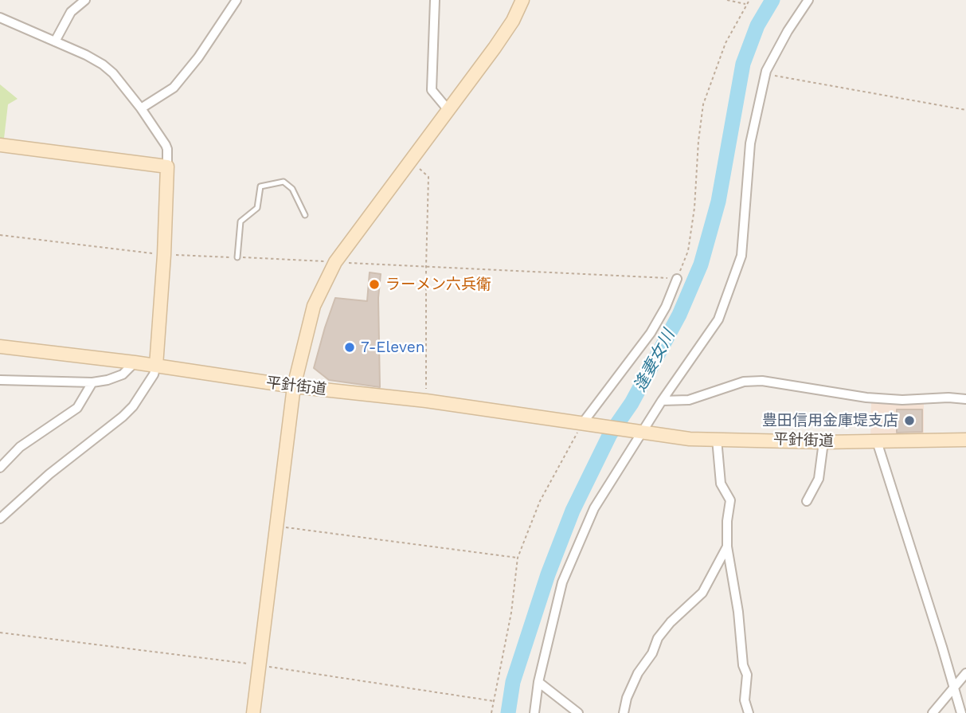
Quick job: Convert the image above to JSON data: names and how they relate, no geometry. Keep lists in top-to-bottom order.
{
  "streets": {
    "street": ["平針街道"]
  },
  "water": ["逢妻女川"],
  "places": ["ラーメン六兵衛", "7-Eleven", "豊田信用金庫堤支店"]
}
